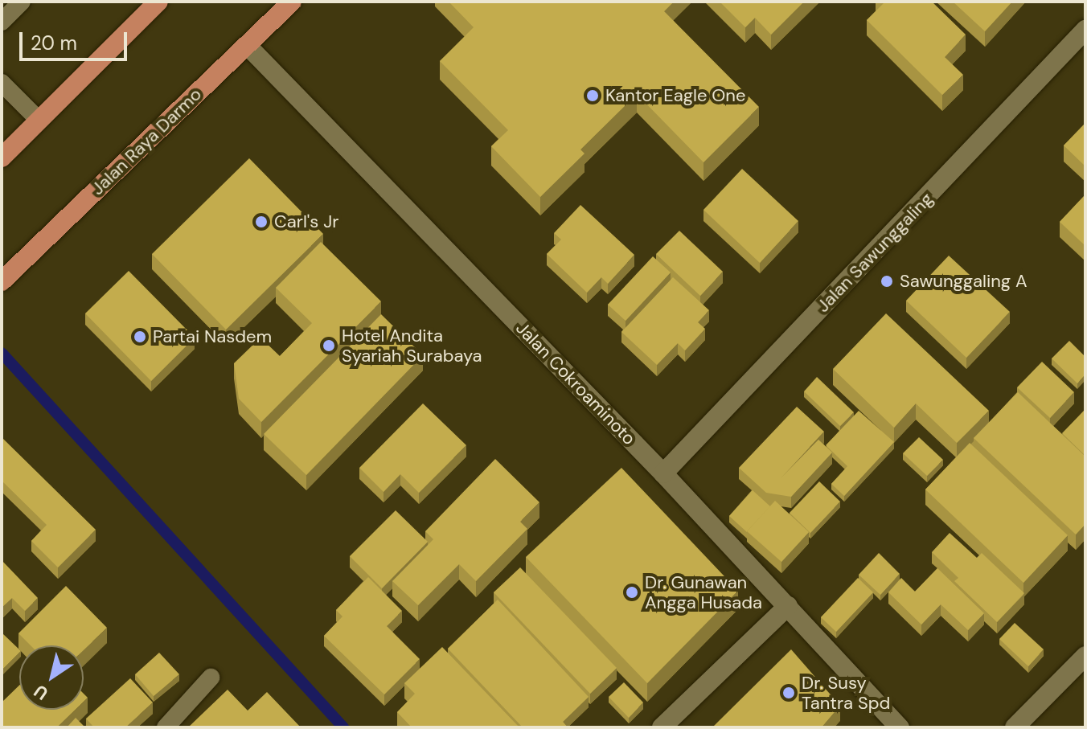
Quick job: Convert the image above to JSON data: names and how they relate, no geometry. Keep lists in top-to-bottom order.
{
  "streets": {
    "main road": ["Jalan Raya Darmo"],
    "street": ["Jalan Sawunggaling", "Jalan Cokroaminoto"]
  },
  "crossings": [
    ["Jalan Raya Darmo", "Jalan Cokroaminoto"],
    ["Jalan Sawunggaling", "Jalan Cokroaminoto"]
  ],
  "places": [
    "Kantor Eagle One",
    "Carl's Jr",
    "Sawunggaling A",
    "Partai Nasdem",
    "Hotel Andita Syariah Surabaya",
    "Dr. Gunawan Angga Husada",
    "Dr. Susy Tantra Spd"
  ],
  "scale_bar": "20 m",
  "north": "bottom left"
}
